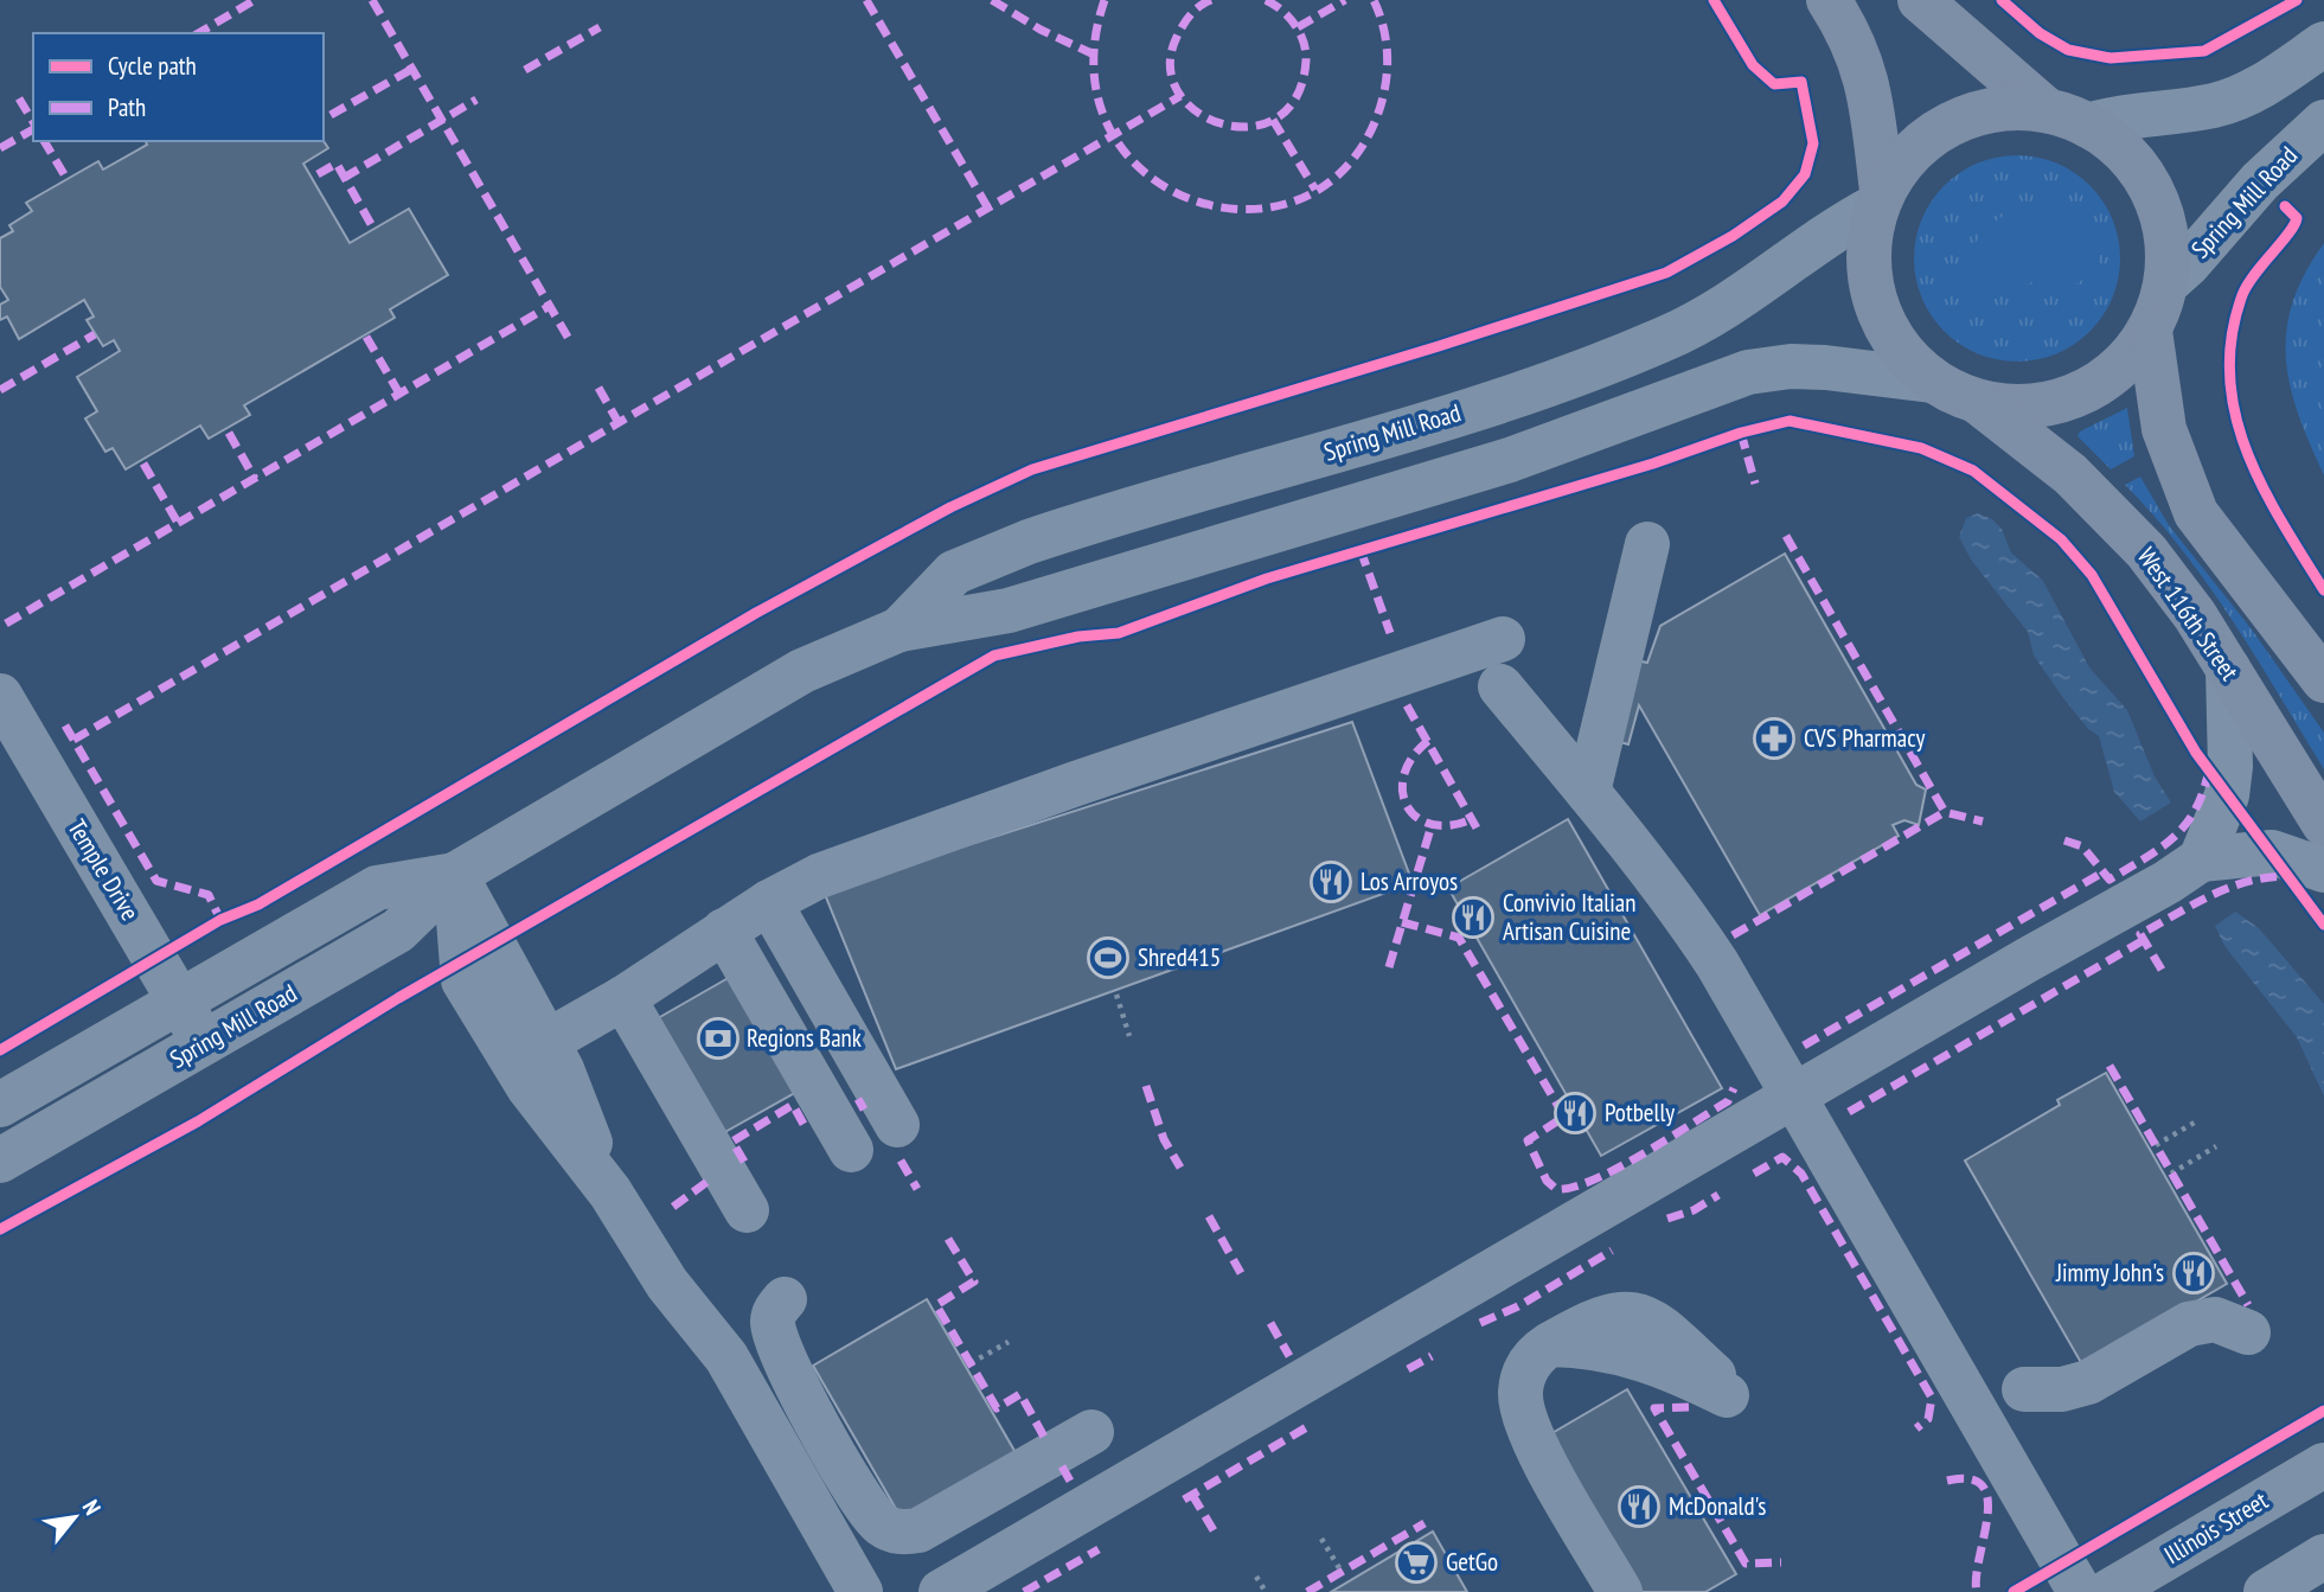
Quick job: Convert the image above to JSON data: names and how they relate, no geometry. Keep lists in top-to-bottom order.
{
  "streets": {
    "main road": ["West 116th Street"],
    "street": ["Spring Mill Road", "Temple Drive", "Illinois Street"]
  },
  "crossings": [
    ["Spring Mill Road", "Temple Drive"]
  ],
  "places": {
    "pharmacy": ["CVS Pharmacy"],
    "restaurant": [
      "Los Arroyos",
      "Convivio Italian Artisan Cuisine",
      "Potbelly",
      "Jimmy John's",
      "McDonald's"
    ],
    "sports": ["Shred415"],
    "bank": ["Regions Bank"],
    "supermarket": ["GetGo"]
  },
  "legend": ["Cycle path", "Path"],
  "north": "top right"
}
